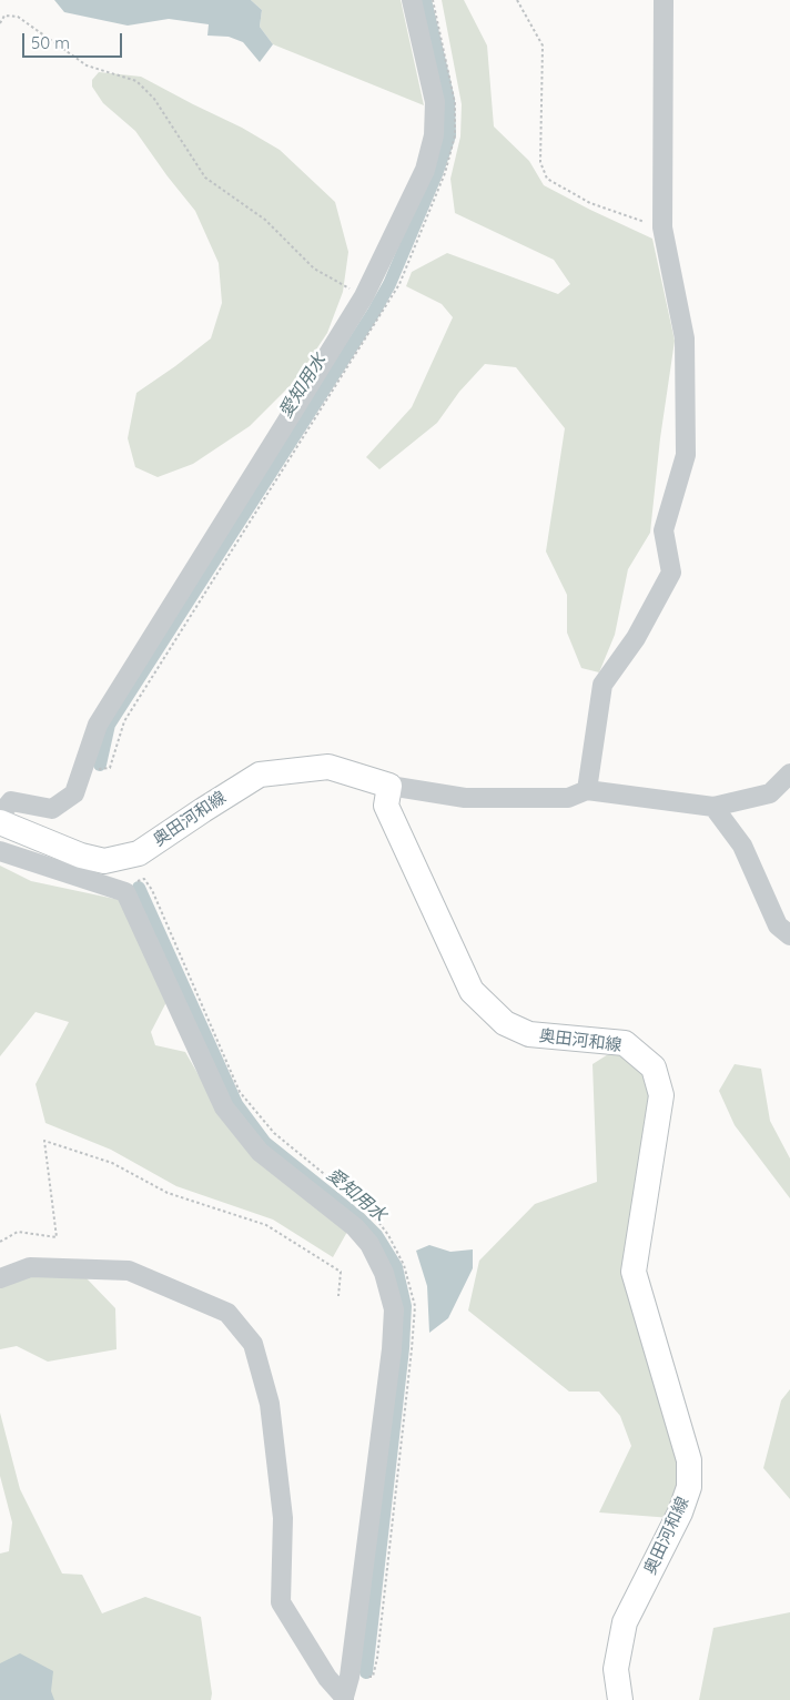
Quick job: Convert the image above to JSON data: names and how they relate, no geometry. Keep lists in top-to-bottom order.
{
  "streets": {
    "main road": ["奥田河和線"]
  },
  "water": ["愛知用水"],
  "scale_bar": "50 m"
}
